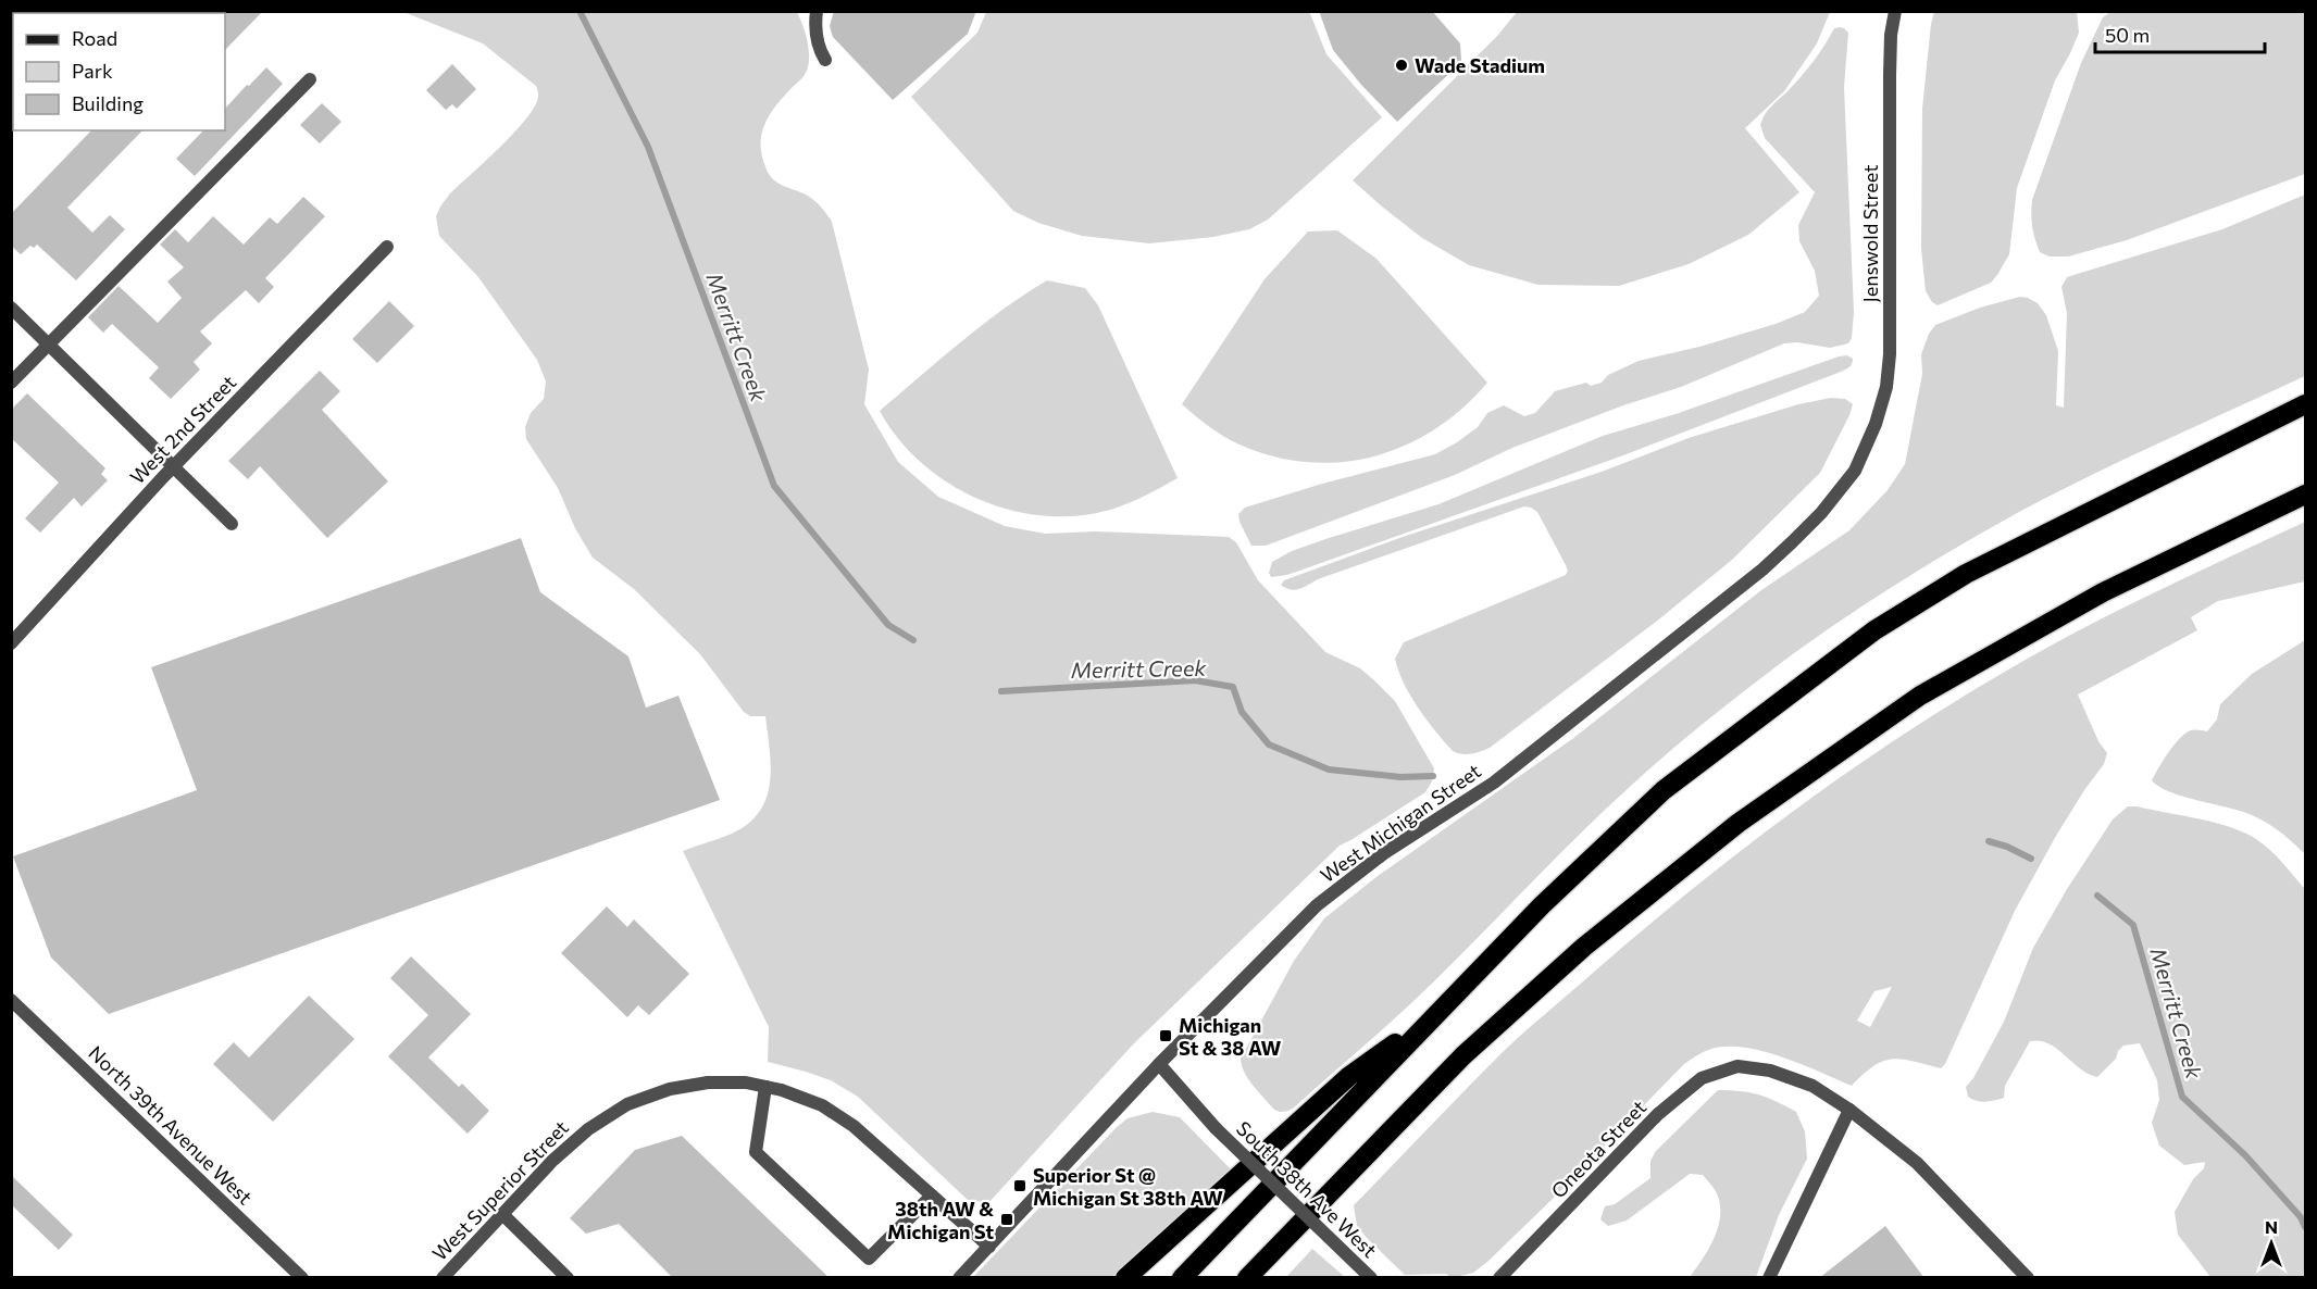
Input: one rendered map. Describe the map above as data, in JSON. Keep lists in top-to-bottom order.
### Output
{
  "streets": {
    "street": [
      "Jenswold Street",
      "West 2nd Street",
      "West Michigan Street",
      "North 39th Avenue West",
      "Oneota Street",
      "South 38th Ave West",
      "West Superior Street"
    ]
  },
  "crossings": [
    ["Jenswold Street", "West Michigan Street"],
    ["West Michigan Street", "South 38th Ave West"],
    ["West Michigan Street", "West Superior Street"]
  ],
  "water": ["Merritt Creek"],
  "places": {
    "other": ["Wade Stadium"],
    "transit": ["Michigan St & 38 AW", "Superior St @ Michigan St 38th AW", "38th AW & Michigan St"]
  },
  "legend": ["Road", "Park", "Building"],
  "scale_bar": "50 m",
  "north": "top"
}
